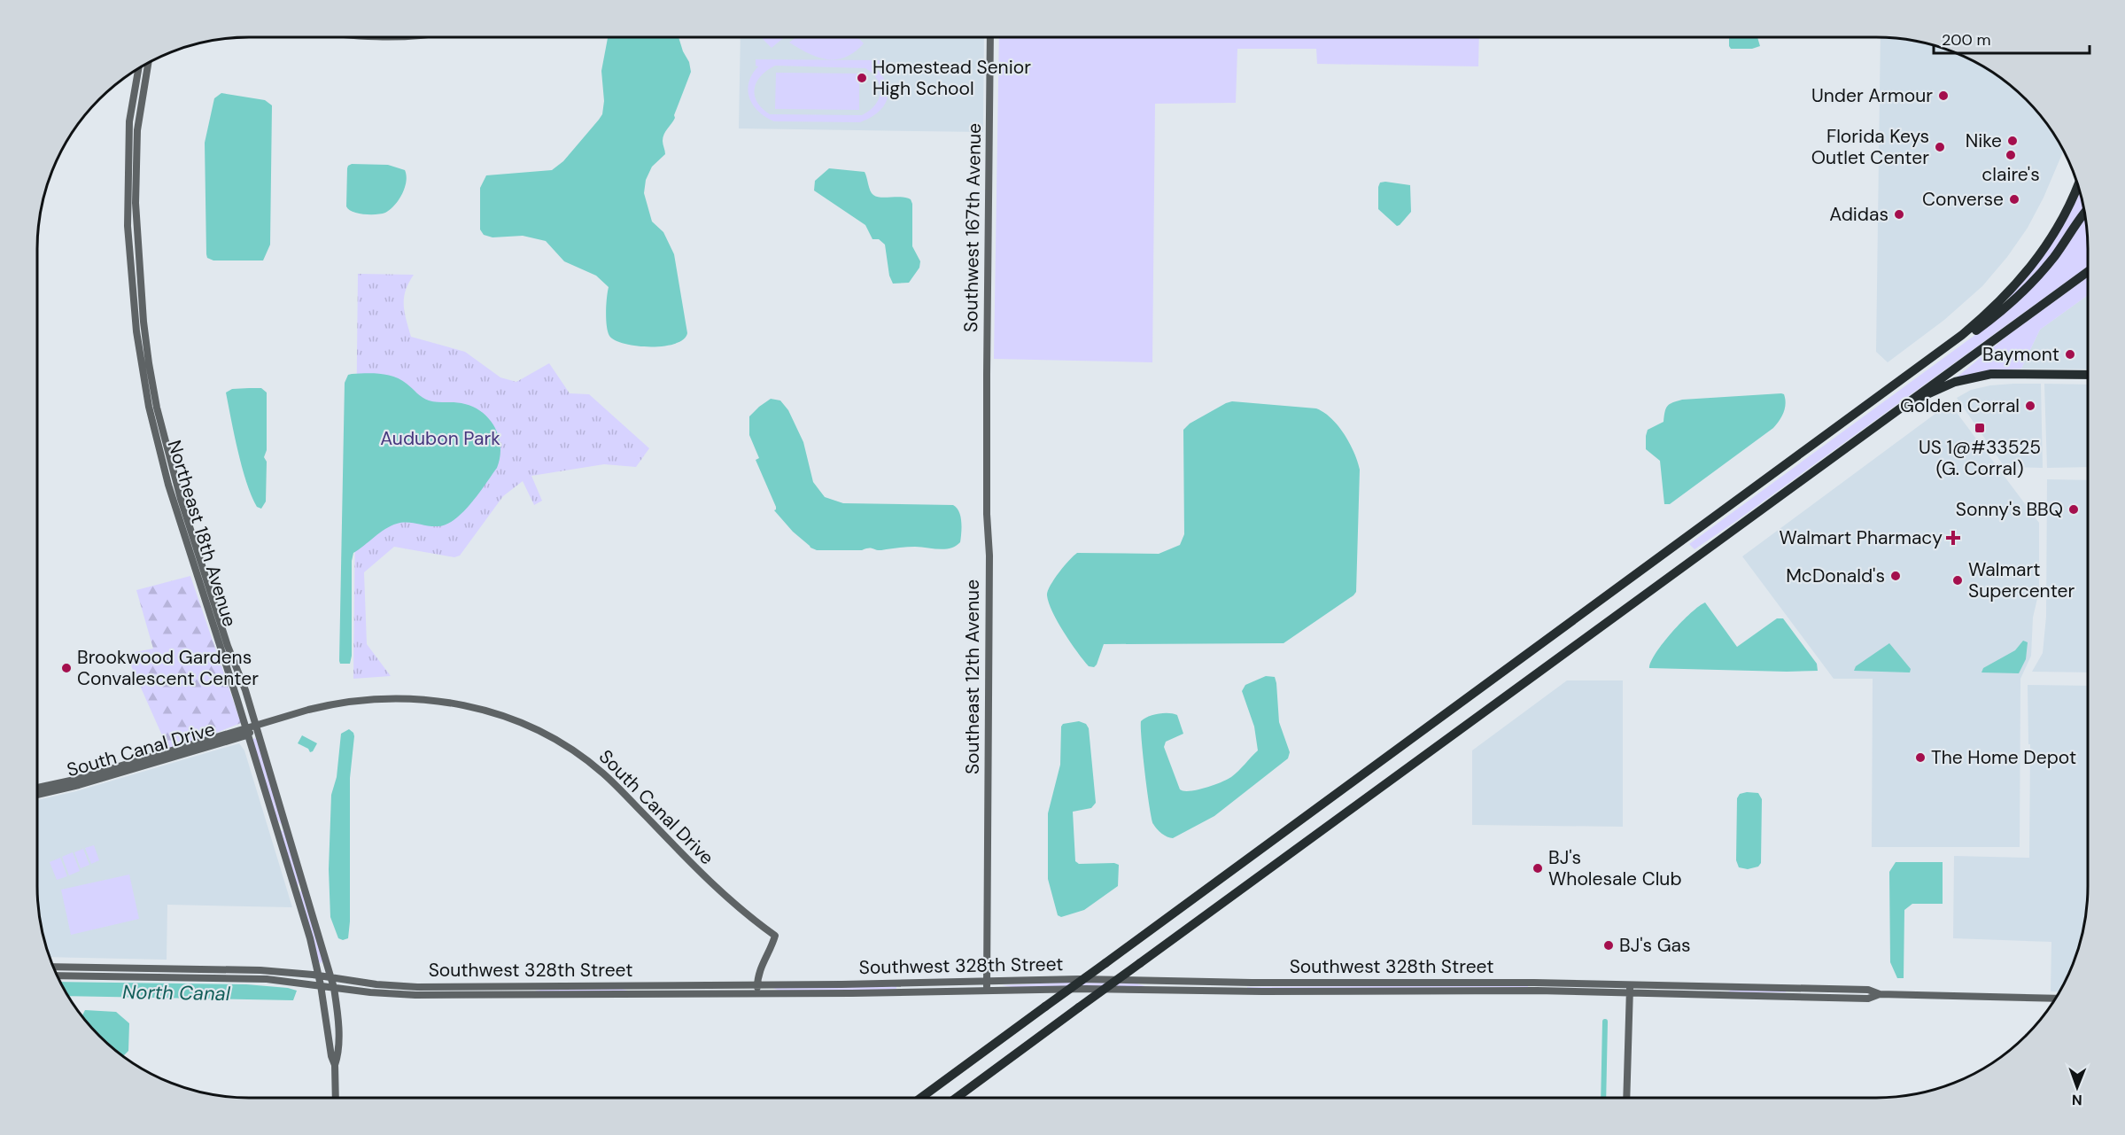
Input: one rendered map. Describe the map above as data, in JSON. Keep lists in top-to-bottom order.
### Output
{
  "streets": {
    "street": [
      "Southwest 167th Avenue",
      "Northeast 18th Avenue",
      "Southeast 12th Avenue",
      "South Canal Drive",
      "Southwest 328th Street"
    ]
  },
  "crossings": [
    ["Southwest 167th Avenue", "Southeast 12th Avenue"],
    ["Northeast 18th Avenue", "South Canal Drive"],
    ["Northeast 18th Avenue", "Southwest 328th Street"],
    ["Southeast 12th Avenue", "Southwest 328th Street"],
    ["South Canal Drive", "Southwest 328th Street"]
  ],
  "water": ["North Canal"],
  "parks": ["Audubon Park"],
  "places": {
    "other": [
      "Homestead Senior High School",
      "Under Armour",
      "Nike",
      "Florida Keys Outlet Center",
      "claire's",
      "Converse",
      "Adidas",
      "Baymont",
      "Golden Corral",
      "Sonny's BBQ",
      "McDonald's",
      "Walmart Supercenter",
      "Brookwood Gardens Convalescent Center",
      "The Home Depot",
      "BJ's Wholesale Club",
      "BJ's Gas"
    ],
    "transit": ["US 1@#33525 (G. Corral)"],
    "health": ["Walmart Pharmacy"]
  },
  "scale_bar": "200 m",
  "north": "bottom"
}
